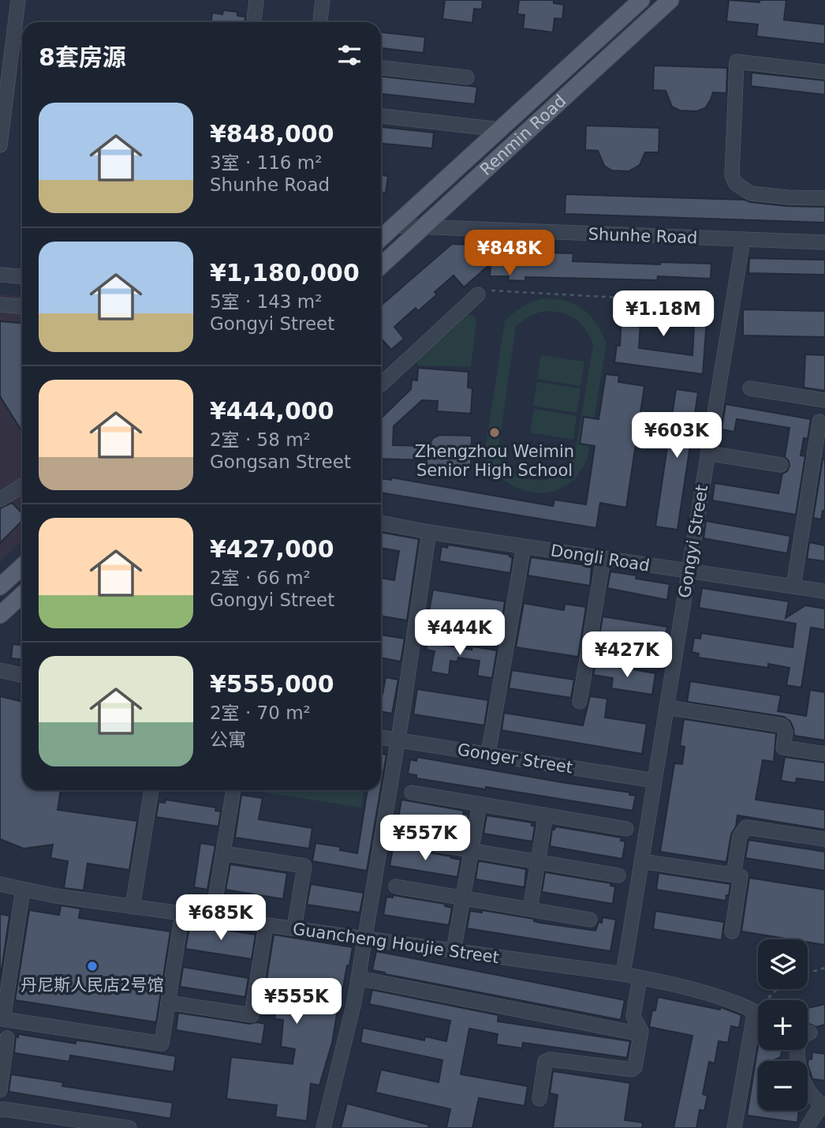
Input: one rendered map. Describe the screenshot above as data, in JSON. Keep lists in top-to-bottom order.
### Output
{
  "streets": {
    "main road": ["Renmin Road"],
    "street": [
      "Shunhe Road",
      "Gongyi Street",
      "Dongli Road",
      "Gonger Street",
      "Guancheng Houjie Street"
    ]
  },
  "crossings": [
    ["Renmin Road", "Shunhe Road"],
    ["Shunhe Road", "Gongyi Street"],
    ["Gongyi Street", "Dongli Road"],
    ["Gongyi Street", "Gonger Street"],
    ["Gongyi Street", "Guancheng Houjie Street"]
  ],
  "places": ["Zhengzhou Weimin Senior High School", "丹尼斯人民店2号馆"],
  "page": {
    "heading": "8套房源",
    "list": [
      {
        "name": "¥848,000",
        "note": "3室 · 116 m² · Shunhe Road"
      },
      {
        "name": "¥1,180,000",
        "note": "5室 · 143 m² · Gongyi Street"
      },
      {
        "name": "¥444,000",
        "note": "2室 · 58 m² · Gongsan Street"
      },
      {
        "name": "¥427,000",
        "note": "2室 · 66 m² · Gongyi Street"
      },
      {
        "name": "¥555,000",
        "note": "2室 · 70 m² · 公寓"
      }
    ],
    "price": [
      "¥848K",
      "¥1.18M",
      "¥603K",
      "¥444K",
      "¥427K",
      "¥557K",
      "¥685K",
      "¥555K"
    ],
    "map_buttons": ["+", "−"]
  }
}
